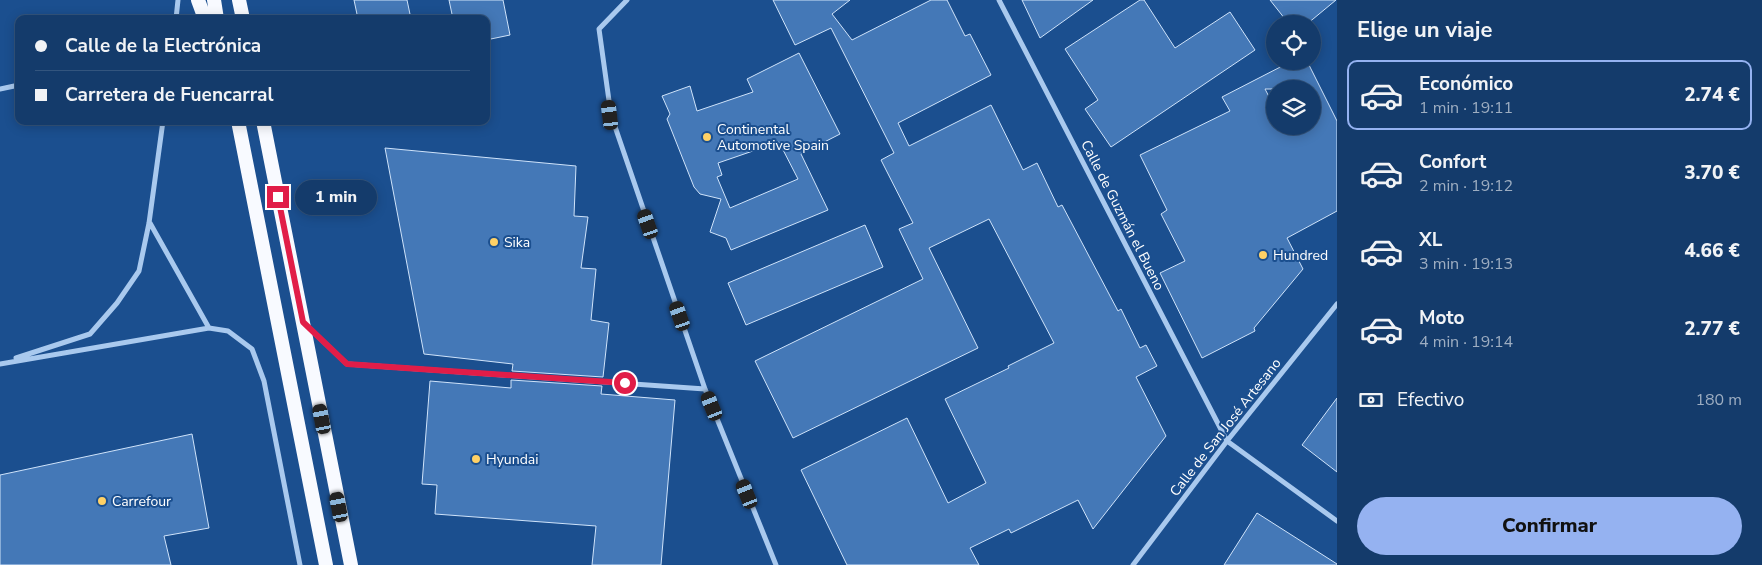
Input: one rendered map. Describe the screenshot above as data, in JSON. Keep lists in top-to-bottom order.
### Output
{
  "streets": {
    "street": ["Calle de Guzmán el Bueno", "Calle de San José Artesano"]
  },
  "crossings": [
    ["Calle de Guzmán el Bueno", "Calle de San José Artesano"]
  ],
  "places": [
    "Continental Automotive Spain",
    "Sika",
    "Hundred",
    "Hyundai",
    "Carrefour"
  ],
  "page": {
    "heading": "Elige un viaje",
    "banner": ["Calle de la Electrónica", "Carretera de Fuencarral"],
    "list": [
      {
        "name": "Económico",
        "note": "1 min · 19:11",
        "value": "2.74 €"
      },
      {
        "name": "Confort",
        "note": "2 min · 19:12",
        "value": "3.70 €"
      },
      {
        "name": "XL",
        "note": "3 min · 19:13",
        "value": "4.66 €"
      },
      {
        "name": "Moto",
        "note": "4 min · 19:14",
        "value": "2.77 €"
      }
    ],
    "bubble": "1 min",
    "pay": ["Efectivo", "180 m"],
    "buttons": "Confirmar"
  }
}
